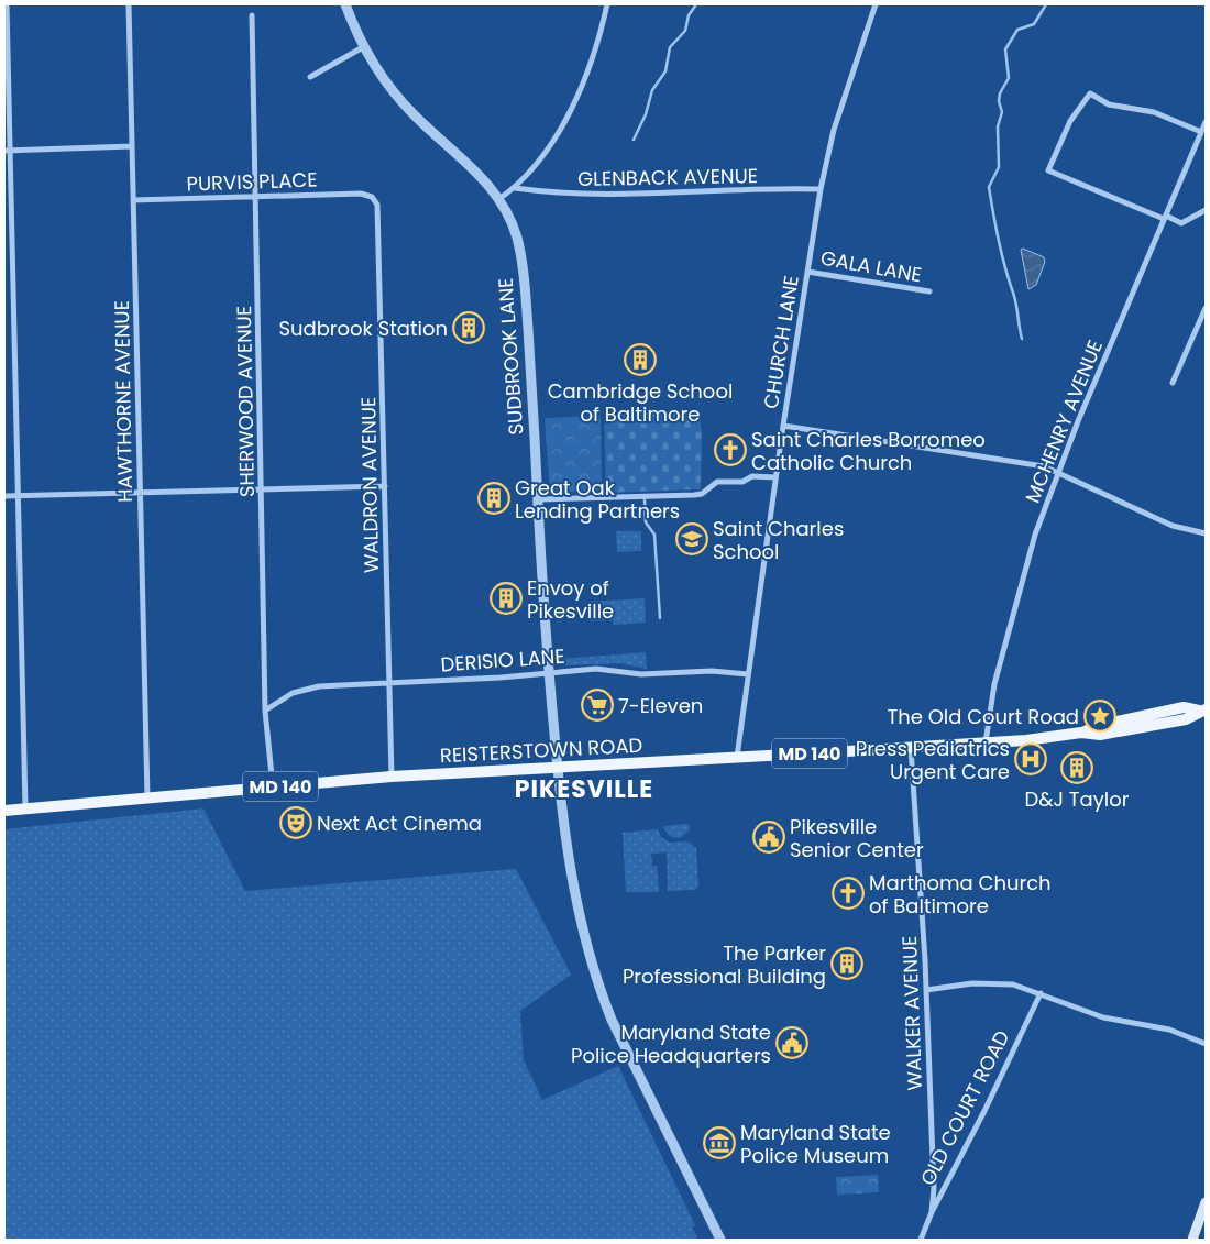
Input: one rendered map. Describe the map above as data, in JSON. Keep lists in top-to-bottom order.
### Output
{
  "streets": {
    "main road": ["REISTERSTOWN ROAD", "MD 140"],
    "street": [
      "GLENBACK AVENUE",
      "PURVIS PLACE",
      "GALA LANE",
      "CHURCH LANE",
      "SUDBROOK LANE",
      "HAWTHORNE AVENUE",
      "SHERWOOD AVENUE",
      "MCHENRY AVENUE",
      "WALDRON AVENUE",
      "DERISIO LANE",
      "WALKER AVENUE",
      "OLD COURT ROAD"
    ]
  },
  "crossings": [
    ["GLENBACK AVENUE", "CHURCH LANE"],
    ["PURVIS PLACE", "HAWTHORNE AVENUE"],
    ["PURVIS PLACE", "SHERWOOD AVENUE"],
    ["PURVIS PLACE", "WALDRON AVENUE"],
    ["GALA LANE", "CHURCH LANE"],
    ["CHURCH LANE", "DERISIO LANE"],
    ["CHURCH LANE", "REISTERSTOWN ROAD"],
    ["SUDBROOK LANE", "DERISIO LANE"],
    ["SUDBROOK LANE", "REISTERSTOWN ROAD"],
    ["HAWTHORNE AVENUE", "REISTERSTOWN ROAD"],
    ["SHERWOOD AVENUE", "DERISIO LANE"],
    ["SHERWOOD AVENUE", "REISTERSTOWN ROAD"],
    ["MCHENRY AVENUE", "REISTERSTOWN ROAD"],
    ["WALDRON AVENUE", "DERISIO LANE"],
    ["WALDRON AVENUE", "REISTERSTOWN ROAD"],
    ["REISTERSTOWN ROAD", "WALKER AVENUE"],
    ["WALKER AVENUE", "OLD COURT ROAD"]
  ],
  "districts": ["PIKESVILLE"],
  "places": {
    "building": [
      "Sudbrook Station",
      "Cambridge School of Baltimore",
      "Great Oak Lending Partners",
      "Envoy of Pikesville",
      "D&J Taylor",
      "The Parker Professional Building"
    ],
    "church": ["Saint Charles Borromeo Catholic Church", "Marthoma Church of Baltimore"],
    "school or university": ["Saint Charles School"],
    "supermarket": ["7-Eleven"],
    "place": ["The Old Court Road"],
    "hospital": ["Press Pediatrics Urgent Care"],
    "theatre": ["Next Act Cinema"],
    "public building": ["Pikesville Senior Center", "Maryland State Police Headquarters"],
    "museum": ["Maryland State Police Museum"]
  }
}
